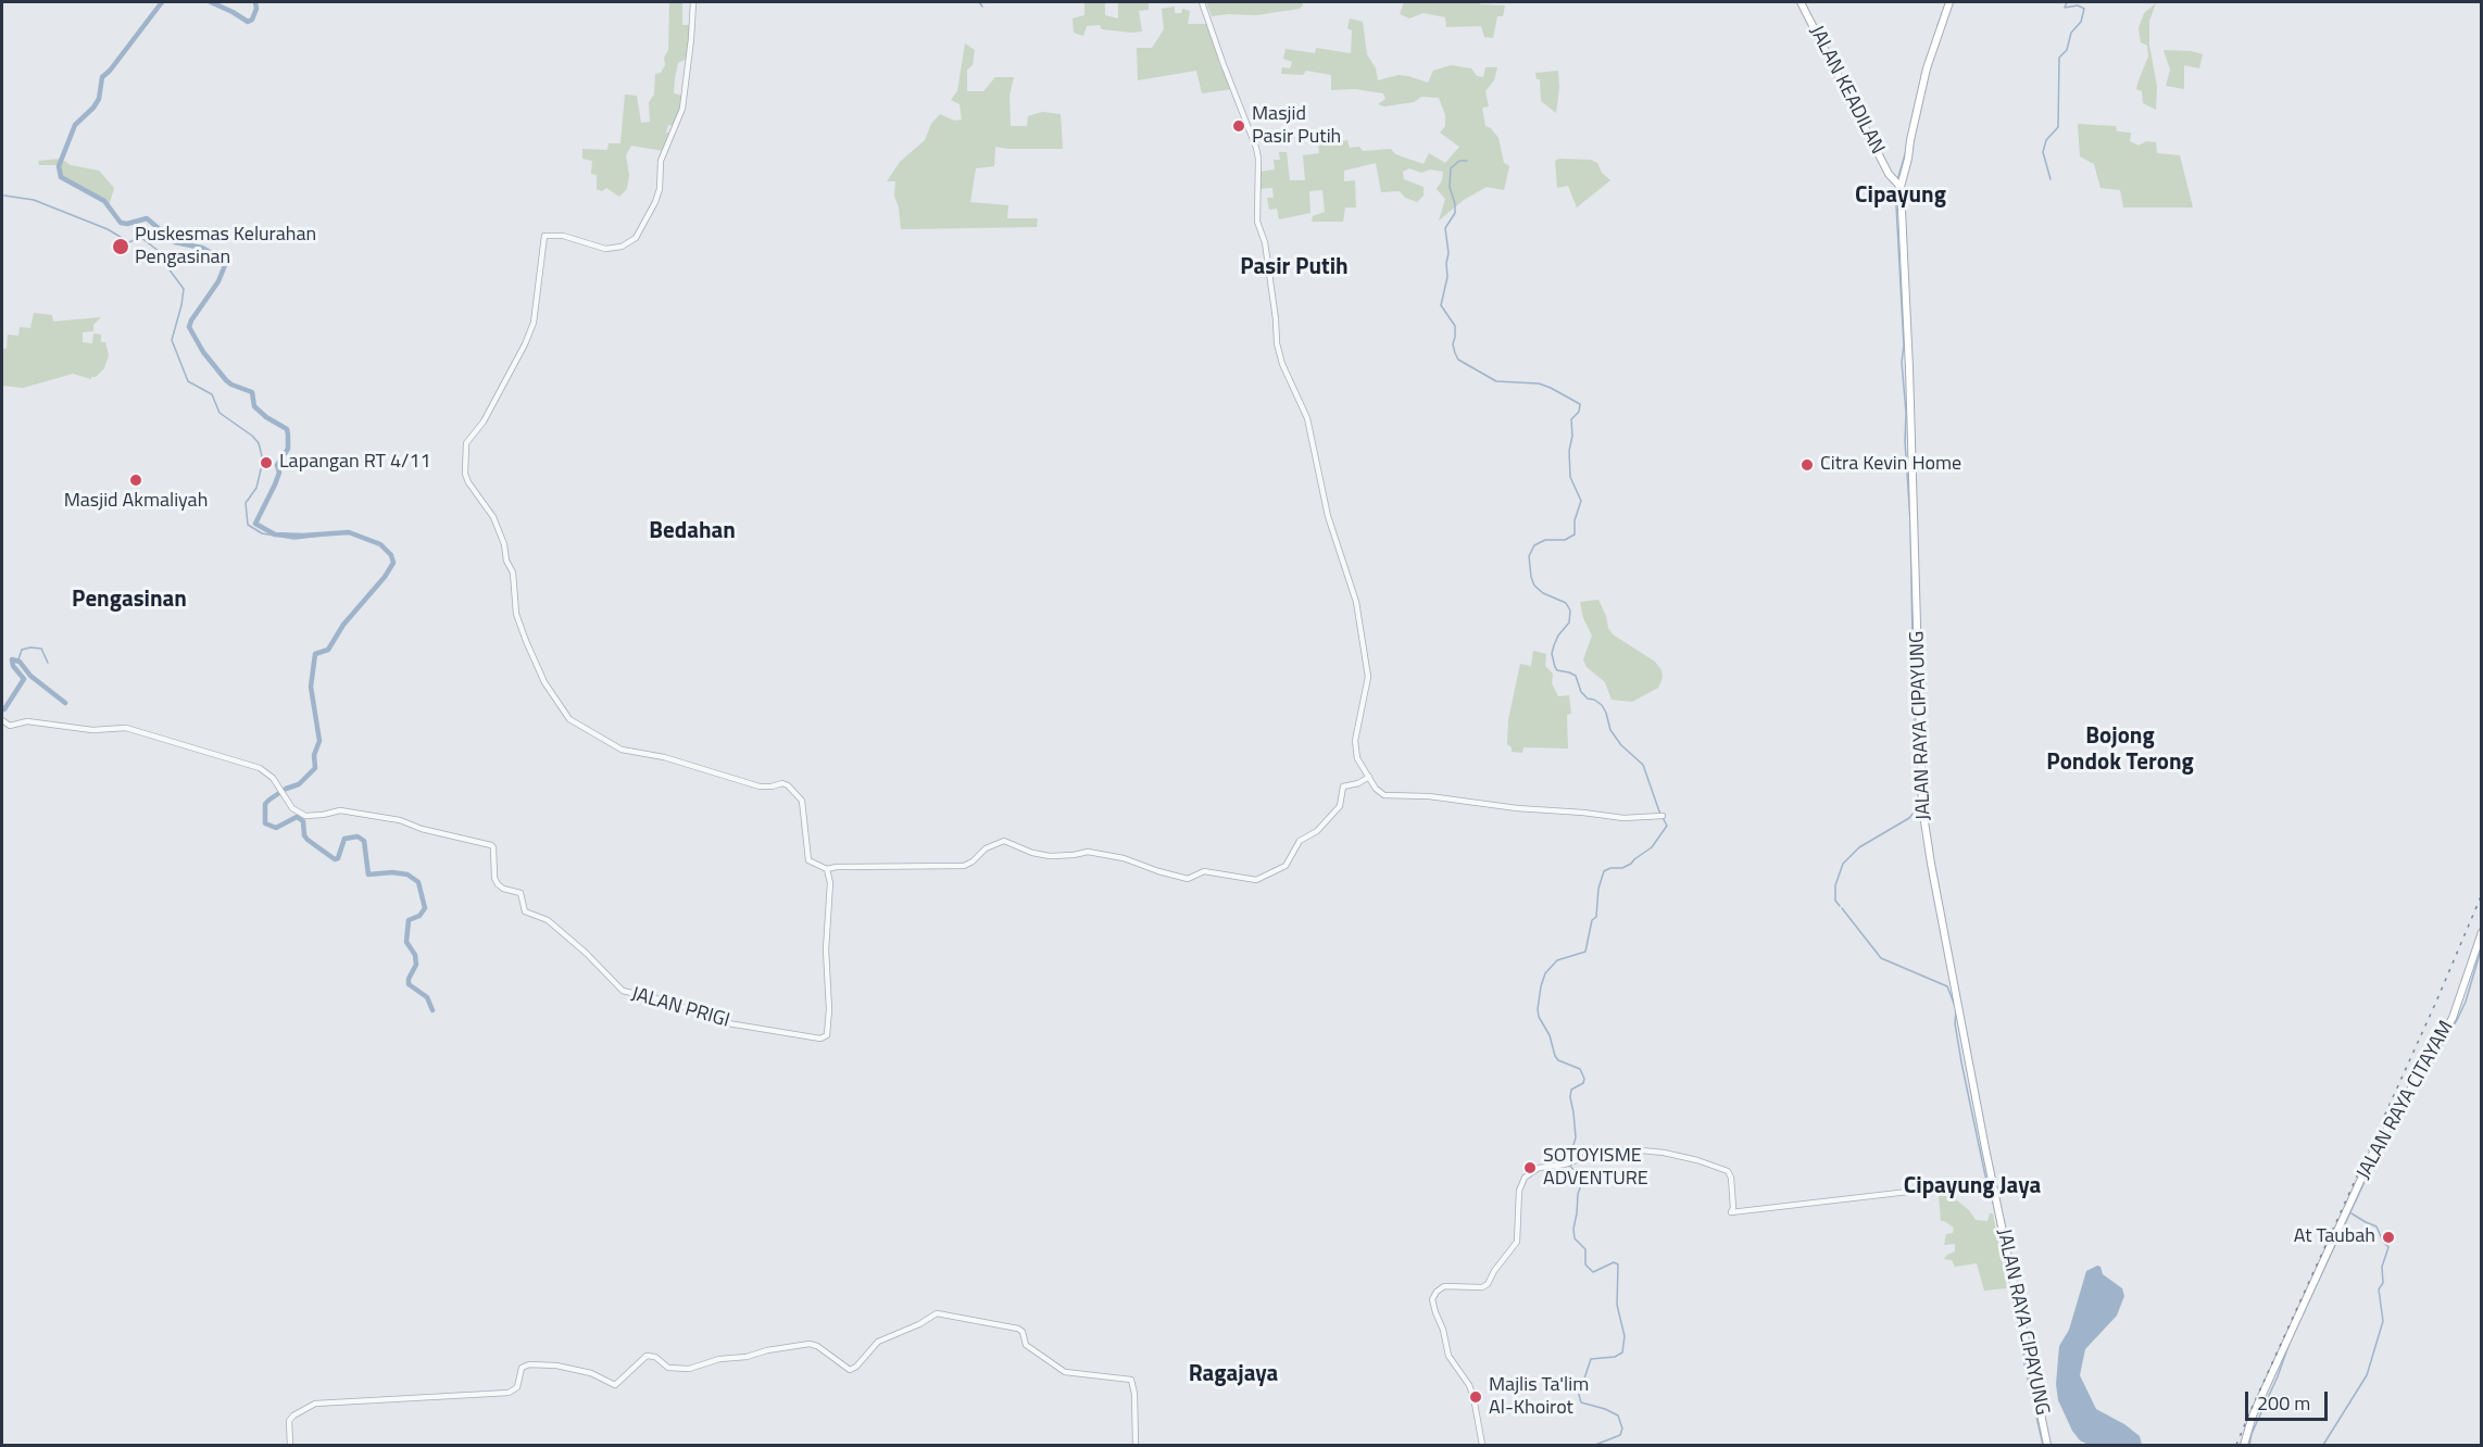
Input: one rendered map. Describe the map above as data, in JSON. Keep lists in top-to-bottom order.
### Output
{
  "streets": {
    "main road": ["JALAN KEADILAN", "JALAN RAYA CIPAYUNG", "JALAN RAYA CITAYAM"],
    "street": ["JALAN PRIGI"]
  },
  "crossings": [
    ["JALAN KEADILAN", "JALAN RAYA CIPAYUNG"]
  ],
  "districts": [
    "Cipayung",
    "Pasir Putih",
    "Bedahan",
    "Pengasinan",
    "Bojong Pondok Terong",
    "Cipayung Jaya",
    "Ragajaya"
  ],
  "places": [
    "Masjid Pasir Putih",
    "Puskesmas Kelurahan Pengasinan",
    "Lapangan RT 4/11",
    "Citra Kevin Home",
    "Masjid Akmaliyah",
    "SOTOYISME ADVENTURE",
    "At Taubah",
    "Majlis Ta'lim Al-Khoirot"
  ],
  "scale_bar": "200 m"
}
